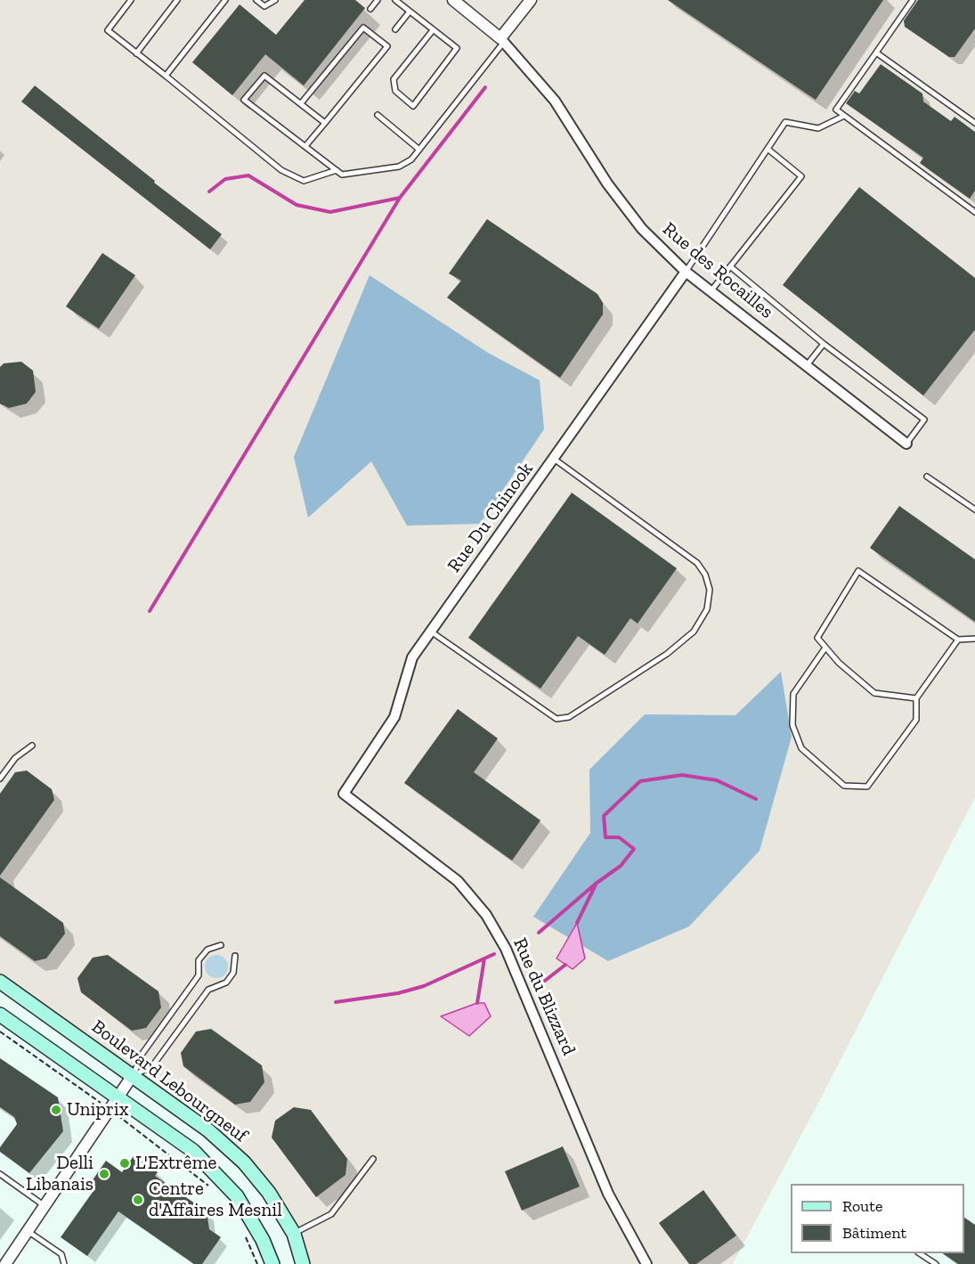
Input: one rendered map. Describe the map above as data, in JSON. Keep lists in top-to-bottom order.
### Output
{
  "streets": {
    "main road": ["Boulevard Lebourgneuf"],
    "street": ["Rue des Rocailles", "Rue Du Chinook", "Rue du Blizzard"]
  },
  "crossings": [
    ["Rue des Rocailles", "Rue Du Chinook"],
    ["Rue Du Chinook", "Rue du Blizzard"]
  ],
  "places": [
    "Uniprix",
    "L'Extrême",
    "Delli Libanais",
    "Centre d'Affaires Mesnil"
  ],
  "legend": ["Route", "Bâtiment"]
}
